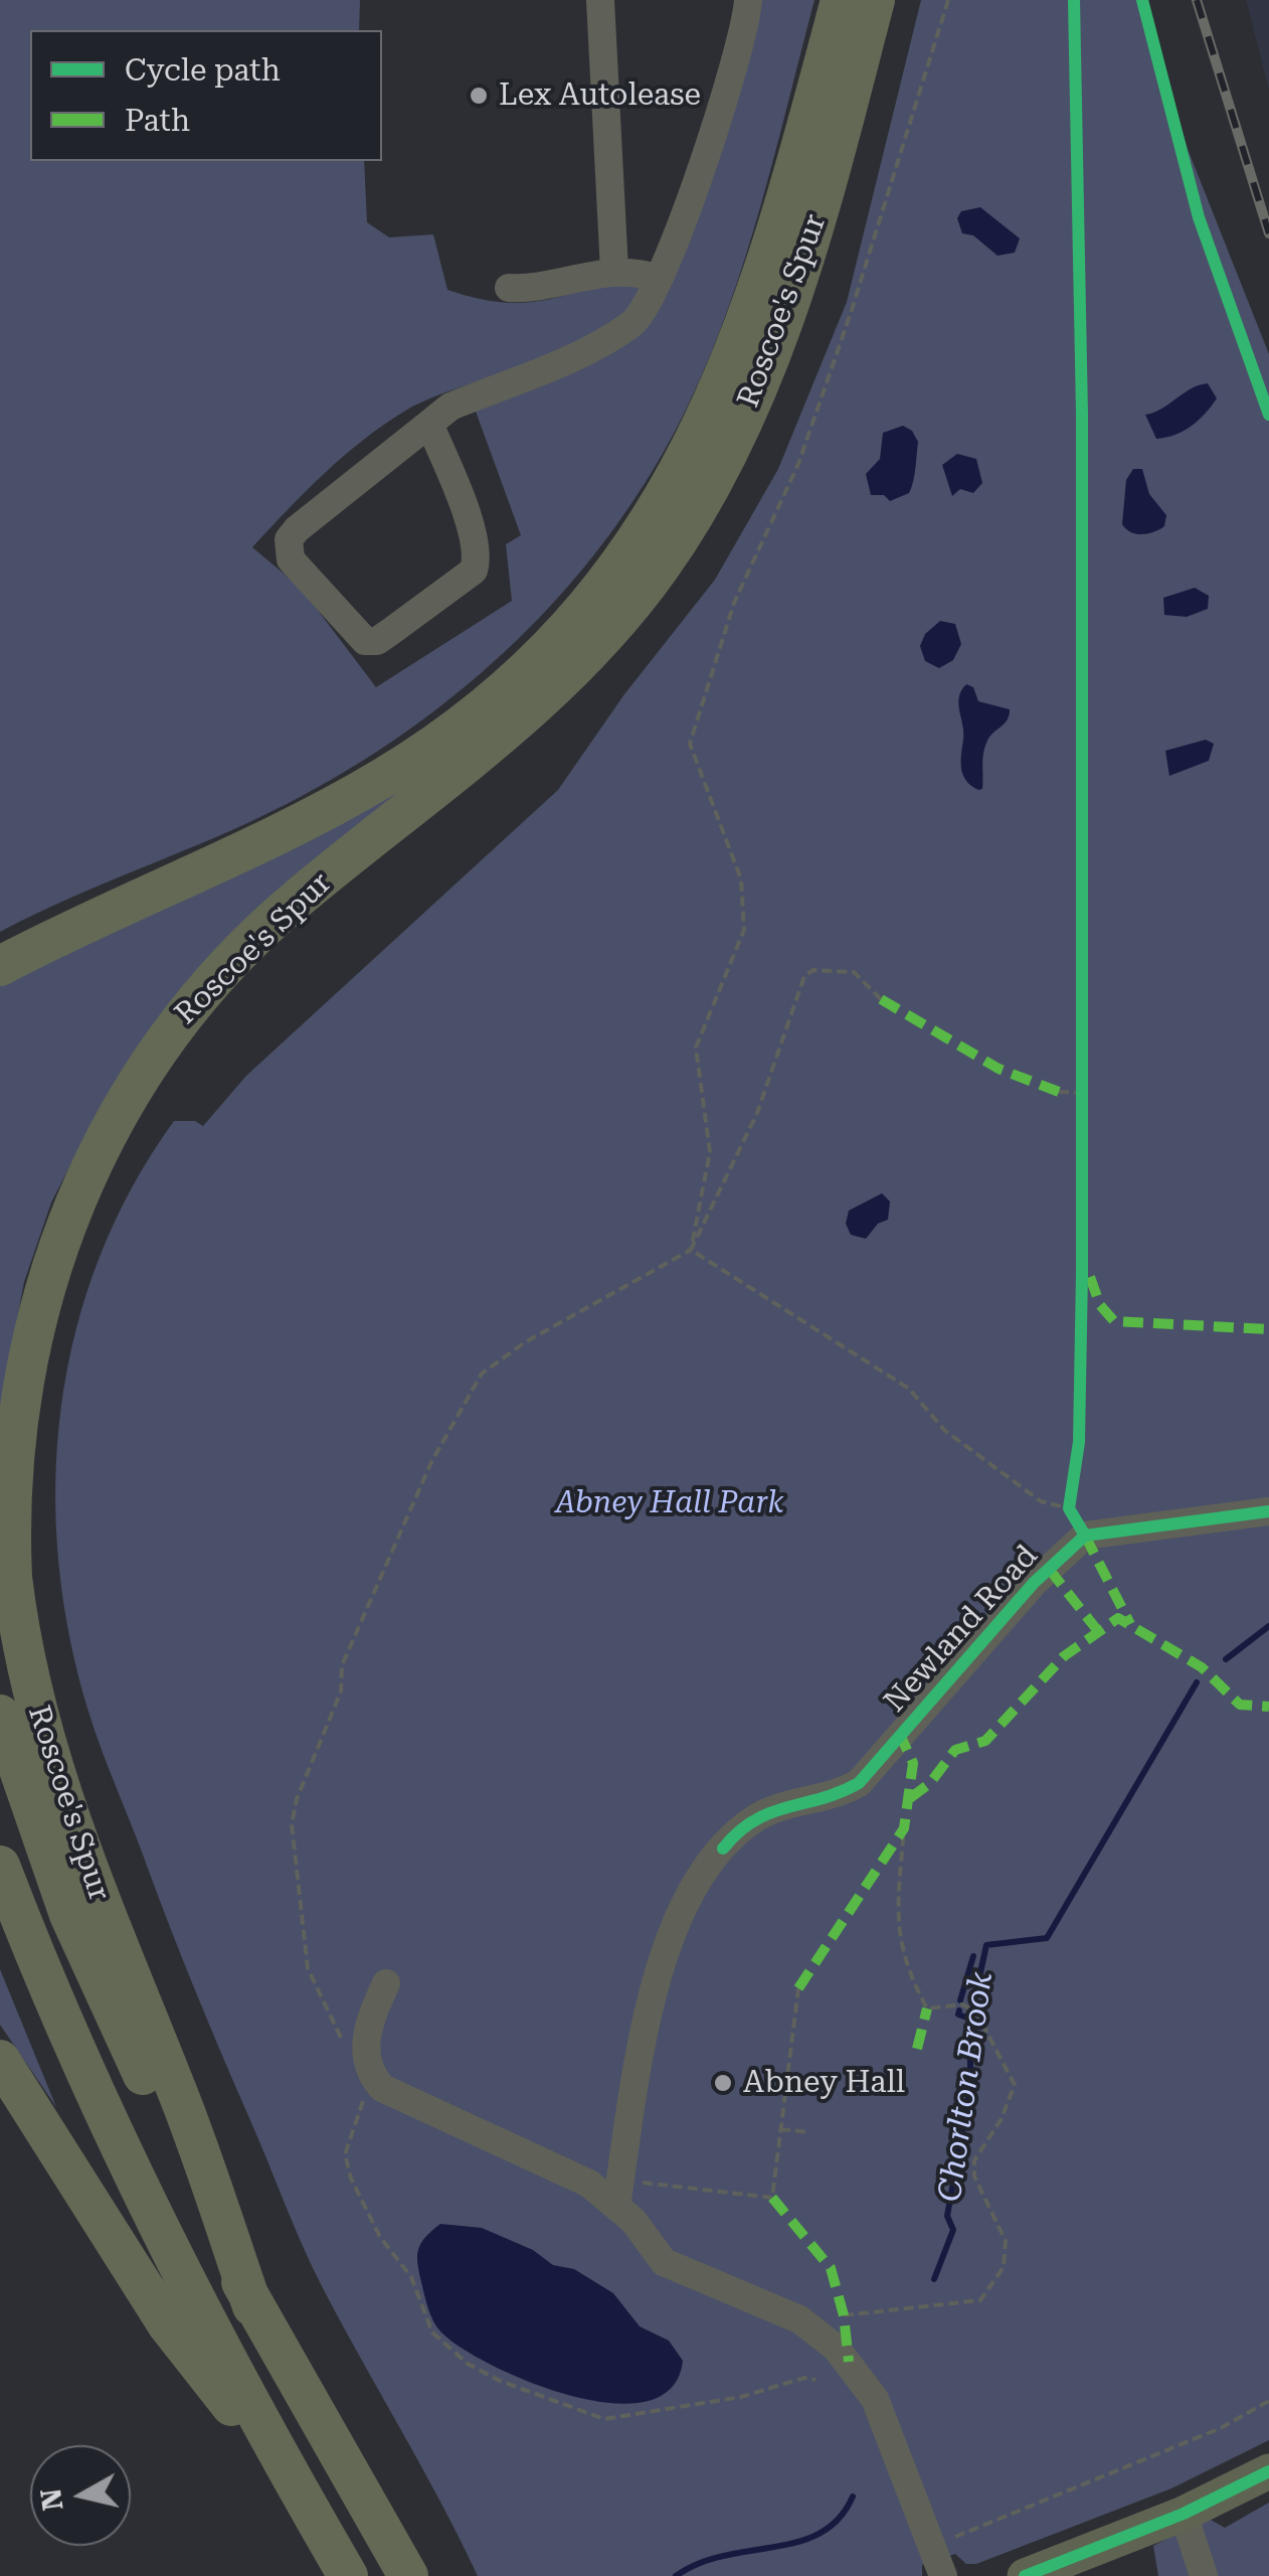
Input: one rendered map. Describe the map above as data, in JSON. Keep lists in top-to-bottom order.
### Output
{
  "streets": {
    "highway": ["Roscoe's Spur"],
    "street": ["Newland Road"]
  },
  "water": ["Chorlton Brook"],
  "parks": ["Abney Hall Park"],
  "places": ["Lex Autolease", "Abney Hall"],
  "legend": ["Cycle path", "Path"],
  "north": "left"
}
